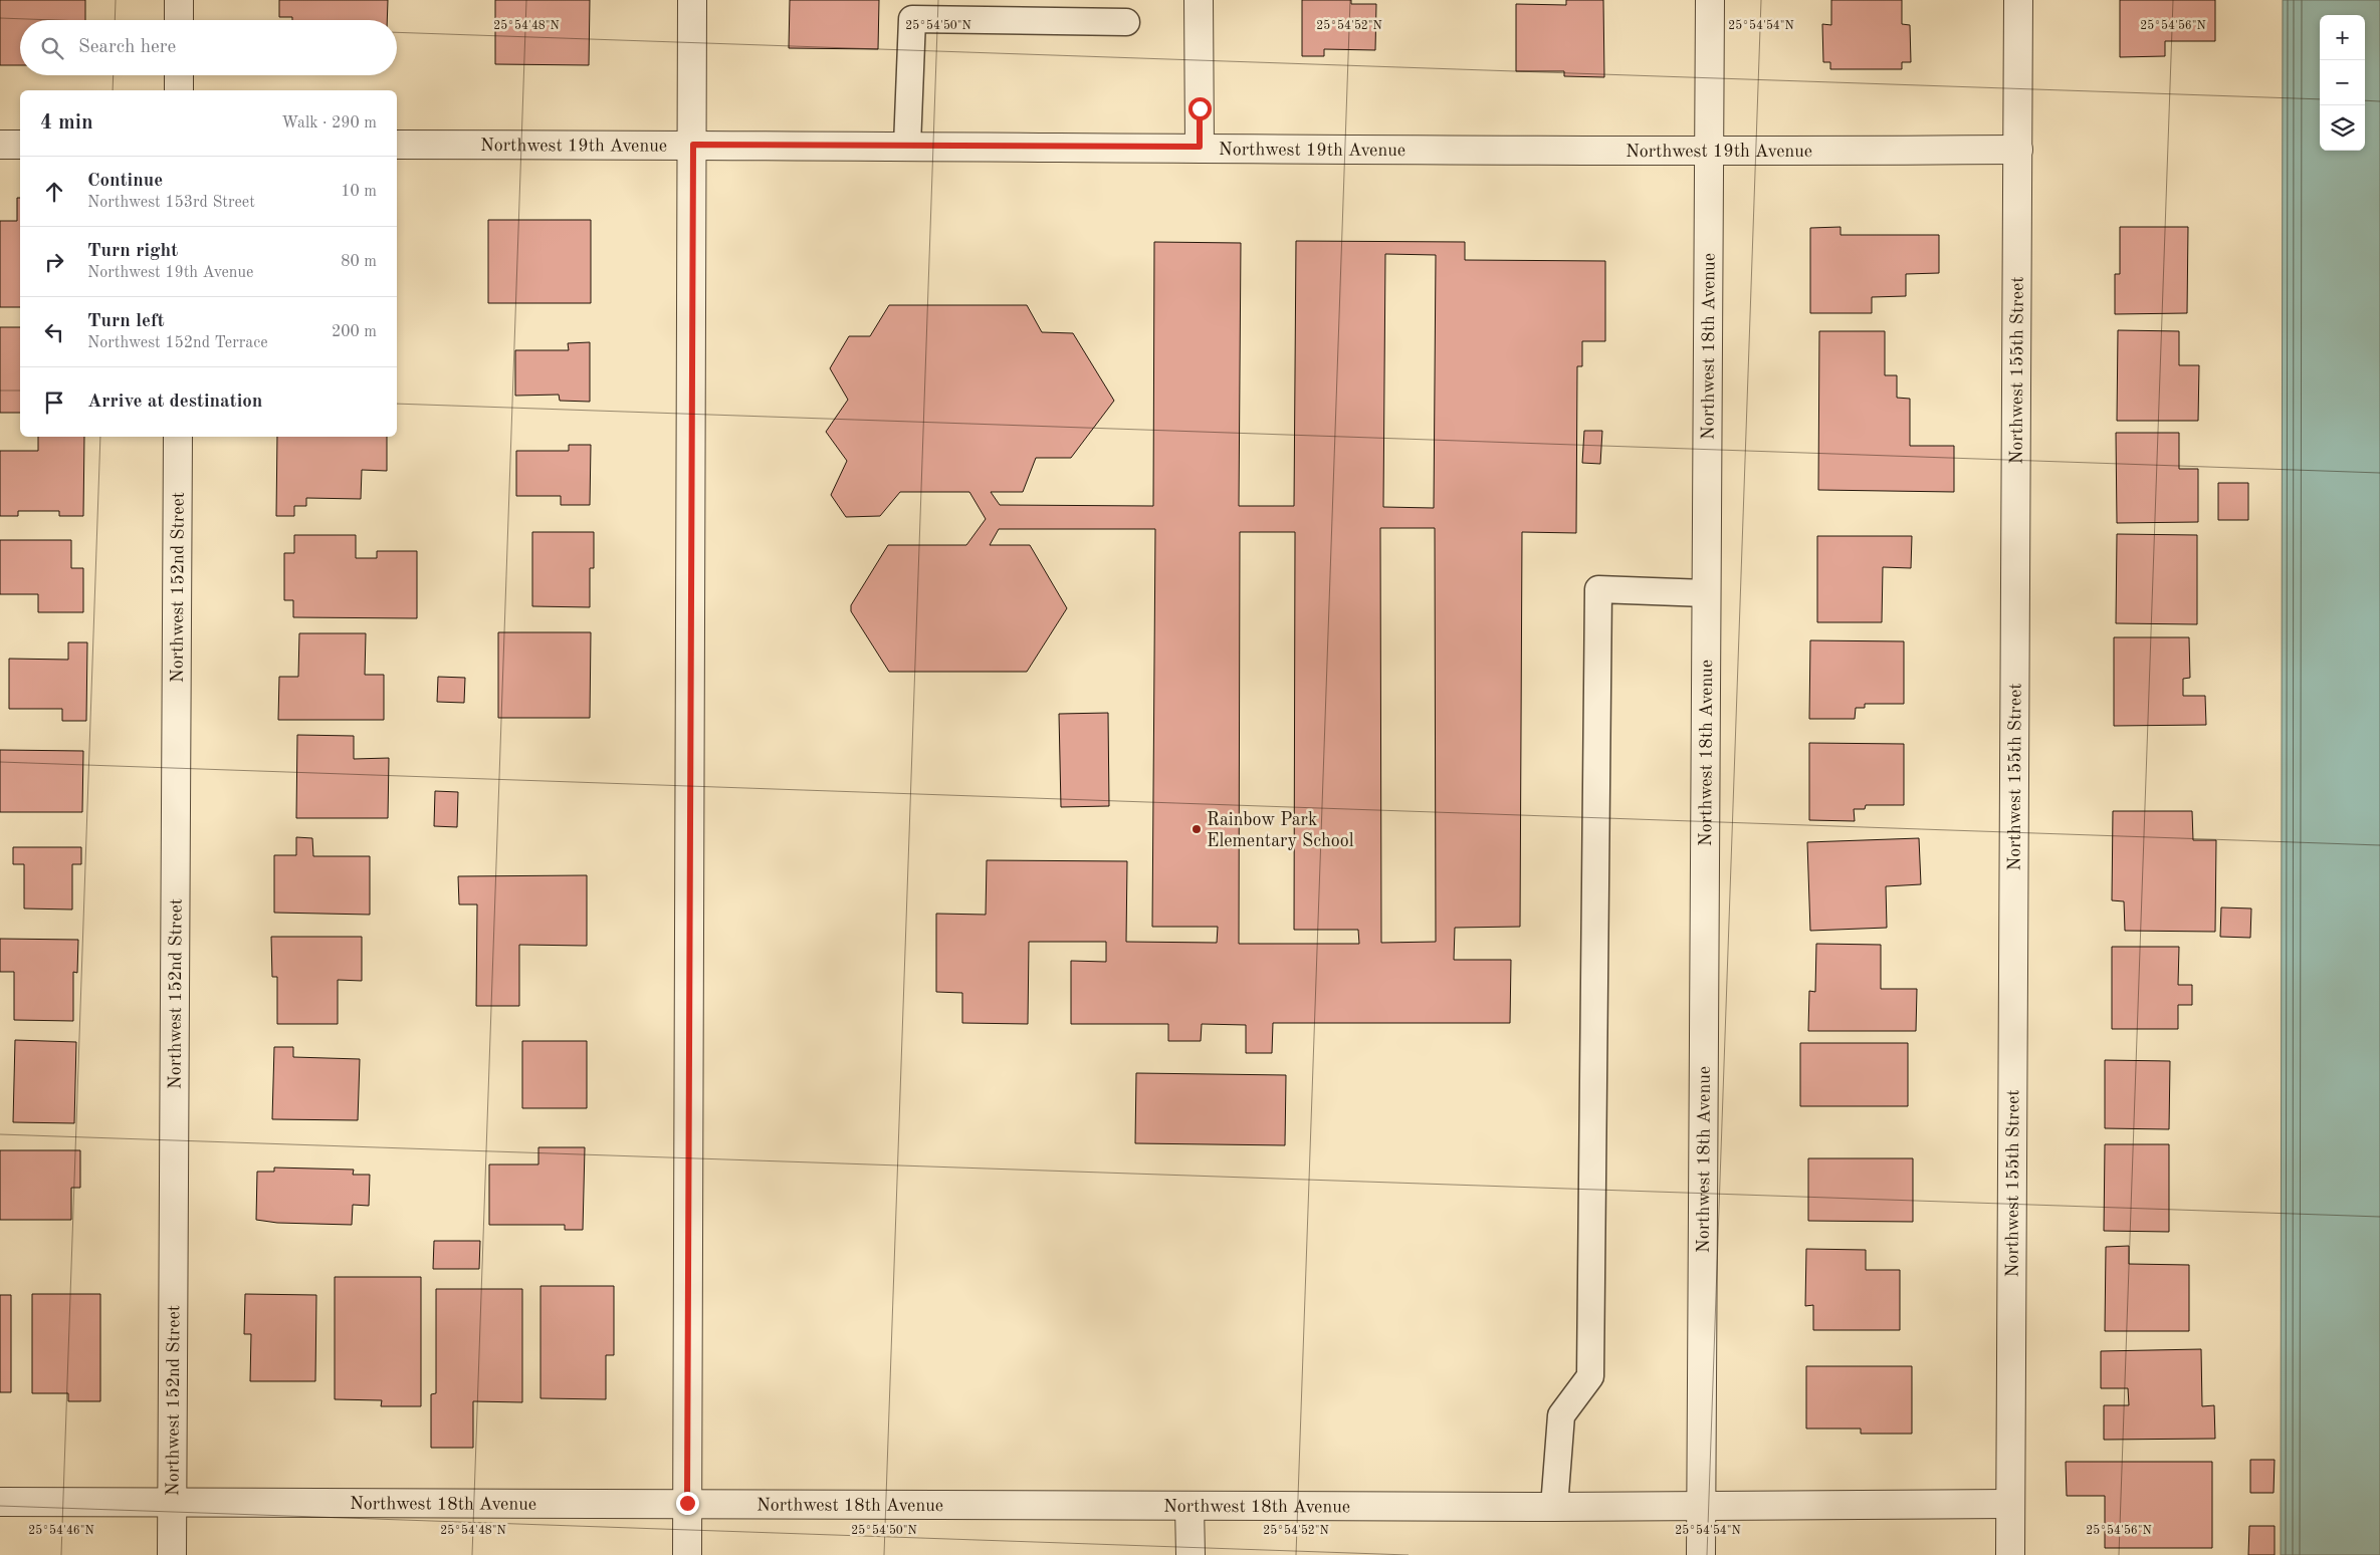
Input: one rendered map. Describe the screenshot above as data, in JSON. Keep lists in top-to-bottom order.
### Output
{
  "streets": {
    "street": [
      "Northwest 19th Avenue",
      "Northwest 18th Avenue",
      "Northwest 155th Street",
      "Northwest 152nd Street"
    ]
  },
  "crossings": [
    ["Northwest 19th Avenue", "Northwest 18th Avenue"],
    ["Northwest 19th Avenue", "Northwest 155th Street"],
    ["Northwest 18th Avenue", "Northwest 155th Street"],
    ["Northwest 18th Avenue", "Northwest 152nd Street"]
  ],
  "places": ["Rainbow Park Elementary School"],
  "page": {
    "map_buttons": ["+", "−"],
    "search": "Search here",
    "heading": ["4 min", "Walk · 290 m"],
    "list": [
      ["Continue", "Northwest 153rd Street", "10 m"],
      ["Turn right", "Northwest 19th Avenue", "80 m"],
      ["Turn left", "Northwest 152nd Terrace", "200 m"],
      "Arrive at destination"
    ]
  },
  "coordinates": [
    "25°54'48\"N",
    "25°54'50\"N",
    "25°54'52\"N",
    "25°54'54\"N",
    "25°54'56\"N",
    "25°54'46\"N"
  ]
}
